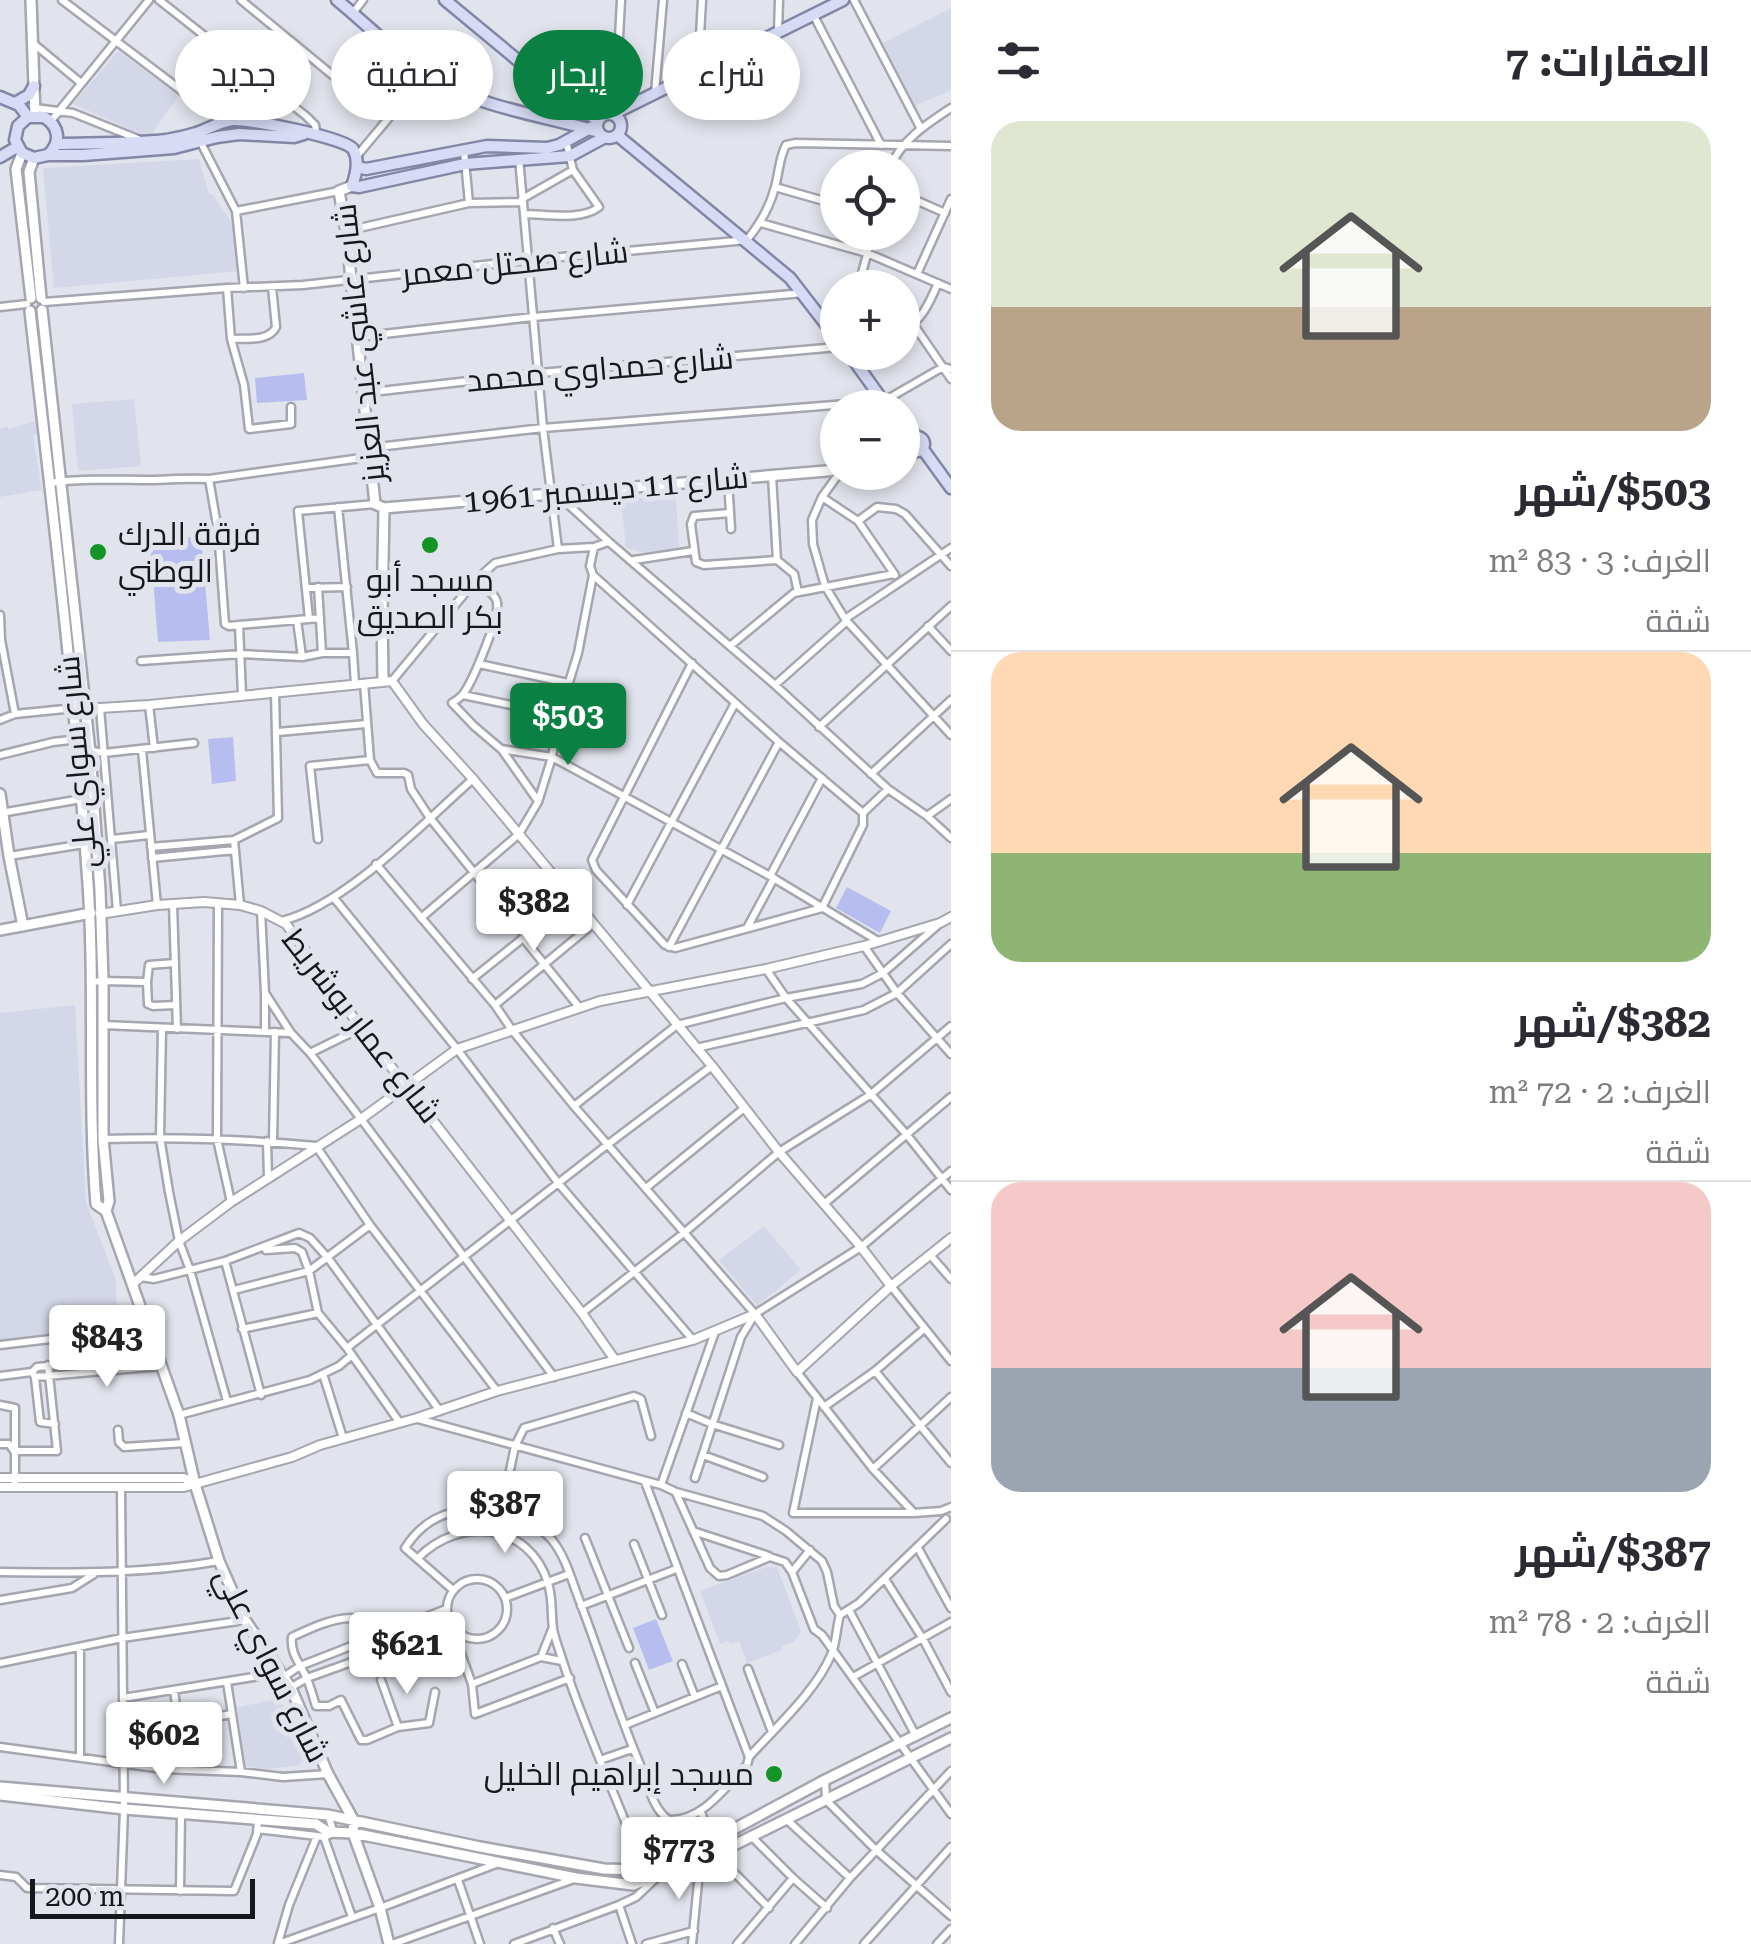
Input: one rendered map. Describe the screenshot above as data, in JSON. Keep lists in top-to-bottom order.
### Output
{
  "streets": {
    "main road": [
      "شارع عاشي عبد العزيز",
      "شارع 11 ديسمبر 1961",
      "شارع سواي علي",
      "شارع عمار بوشريط"
    ],
    "street": ["شارع صحتل معمر", "شارع حمداوي محمد"]
  },
  "crossings": [
    ["شارع صحتل معمر", "شارع عاشي عبد العزيز"],
    ["شارع صحتل معمر", "شارع سواي علي"],
    ["شارع عاشي عبد العزيز", "شارع حمداوي محمد"],
    ["شارع عاشي عبد العزيز", "شارع 11 ديسمبر 1961"],
    ["شارع سواي علي", "شارع عمار بوشريط"]
  ],
  "places": ["مسجد أبو بكر الصديق", "فرقة الدرك الوطني", "مسجد إبراهيم الخليل"],
  "scale_bar": "200 m",
  "page": {
    "heading": "العقارات: 7",
    "chip": [
      "شراء",
      "إيجار",
      "تصفية",
      "جديد"
    ],
    "list": [
      {
        "name": "$503/شهر",
        "note": "الغرف: 3 · 83 m² · شقة"
      },
      {
        "name": "$382/شهر",
        "note": "الغرف: 2 · 72 m² · شقة"
      },
      {
        "name": "$387/شهر",
        "note": "الغرف: 2 · 78 m² · شقة"
      }
    ],
    "map_buttons": ["+", "−"],
    "price": [
      "$503",
      "$382",
      "$843",
      "$387",
      "$621",
      "$602",
      "$773"
    ],
    "scale": "200 m"
  }
}
